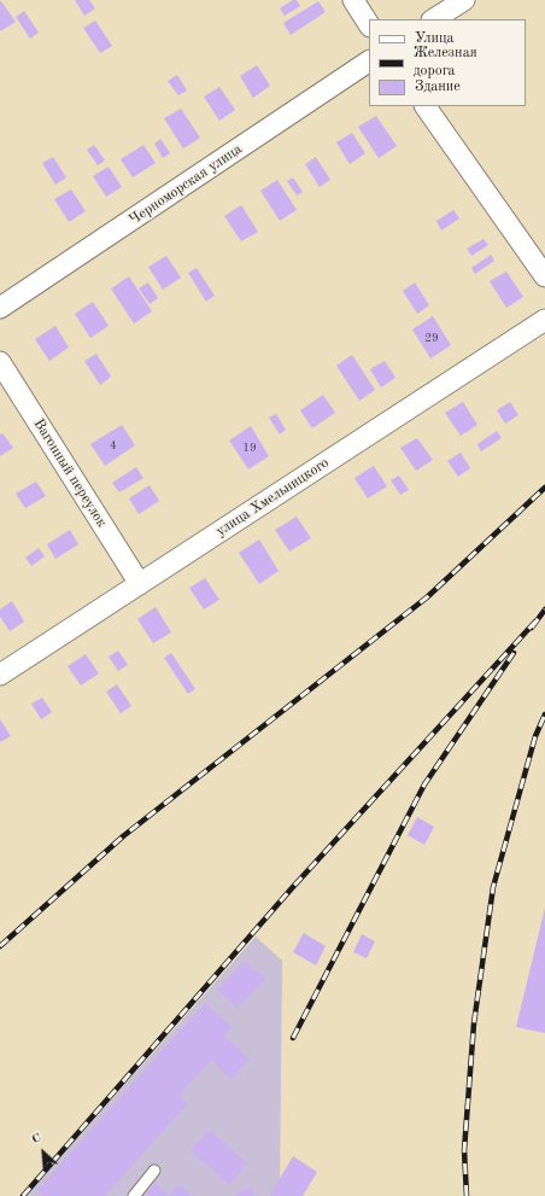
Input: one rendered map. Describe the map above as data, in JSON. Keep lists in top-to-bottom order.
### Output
{
  "streets": {
    "street": ["Черноморская улица", "Вагонный переулок", "улица Хмельницкого"]
  },
  "crossings": [
    ["Вагонный переулок", "улица Хмельницкого"]
  ],
  "house_numbers": ["29", "4", "19"],
  "legend": ["Улица", "Железная дорога", "Здание"],
  "north": "top left"
}
